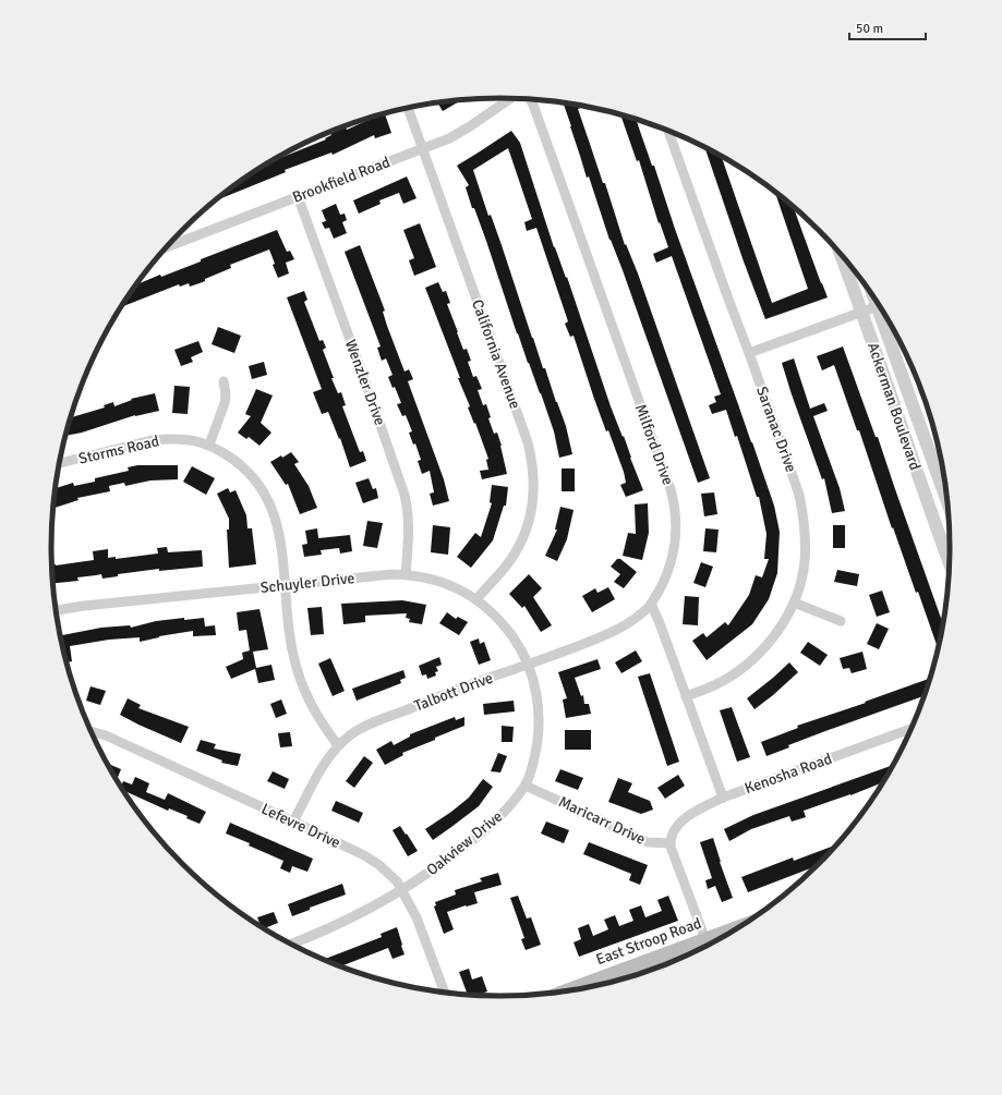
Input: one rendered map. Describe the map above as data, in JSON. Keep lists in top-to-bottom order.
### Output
{
  "streets": {
    "main road": ["East Stroop Road"],
    "street": [
      "Brookfield Road",
      "California Avenue",
      "Wenzler Drive",
      "Ackerman Boulevard",
      "Saranac Drive",
      "Milford Drive",
      "Storms Road",
      "Schuyler Drive",
      "Talbott Drive",
      "Kenosha Road",
      "Maricarr Drive",
      "Lefevre Drive",
      "Oakview Drive"
    ]
  },
  "crossings": [
    ["Brookfield Road", "California Avenue"],
    ["Brookfield Road", "Wenzler Drive"],
    ["California Avenue", "Schuyler Drive"],
    ["Wenzler Drive", "Schuyler Drive"],
    ["Milford Drive", "Talbott Drive"],
    ["Storms Road", "Schuyler Drive"],
    ["Storms Road", "Talbott Drive"],
    ["Schuyler Drive", "Talbott Drive"],
    ["Schuyler Drive", "Oakview Drive"],
    ["Talbott Drive", "Lefevre Drive"],
    ["Talbott Drive", "Oakview Drive"],
    ["Kenosha Road", "Maricarr Drive"],
    ["Maricarr Drive", "Oakview Drive"],
    ["Lefevre Drive", "Oakview Drive"]
  ],
  "scale_bar": "50 m"
}
